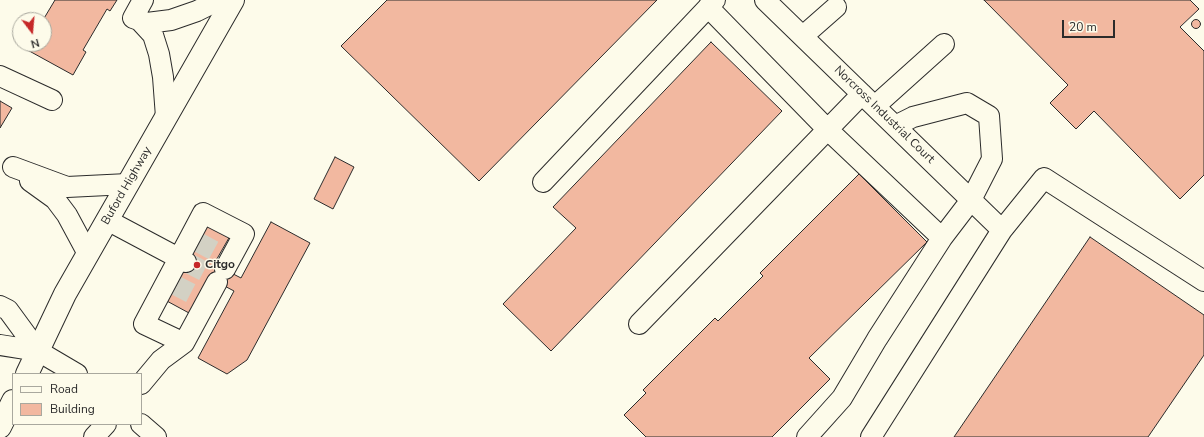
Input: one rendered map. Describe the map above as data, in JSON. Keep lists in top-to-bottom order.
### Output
{
  "streets": {
    "main road": ["Buford Highway"],
    "street": ["Norcross Industrial Court"]
  },
  "places": ["Citgo"],
  "legend": ["Road", "Building"],
  "scale_bar": "20 m",
  "north": "bottom"
}
